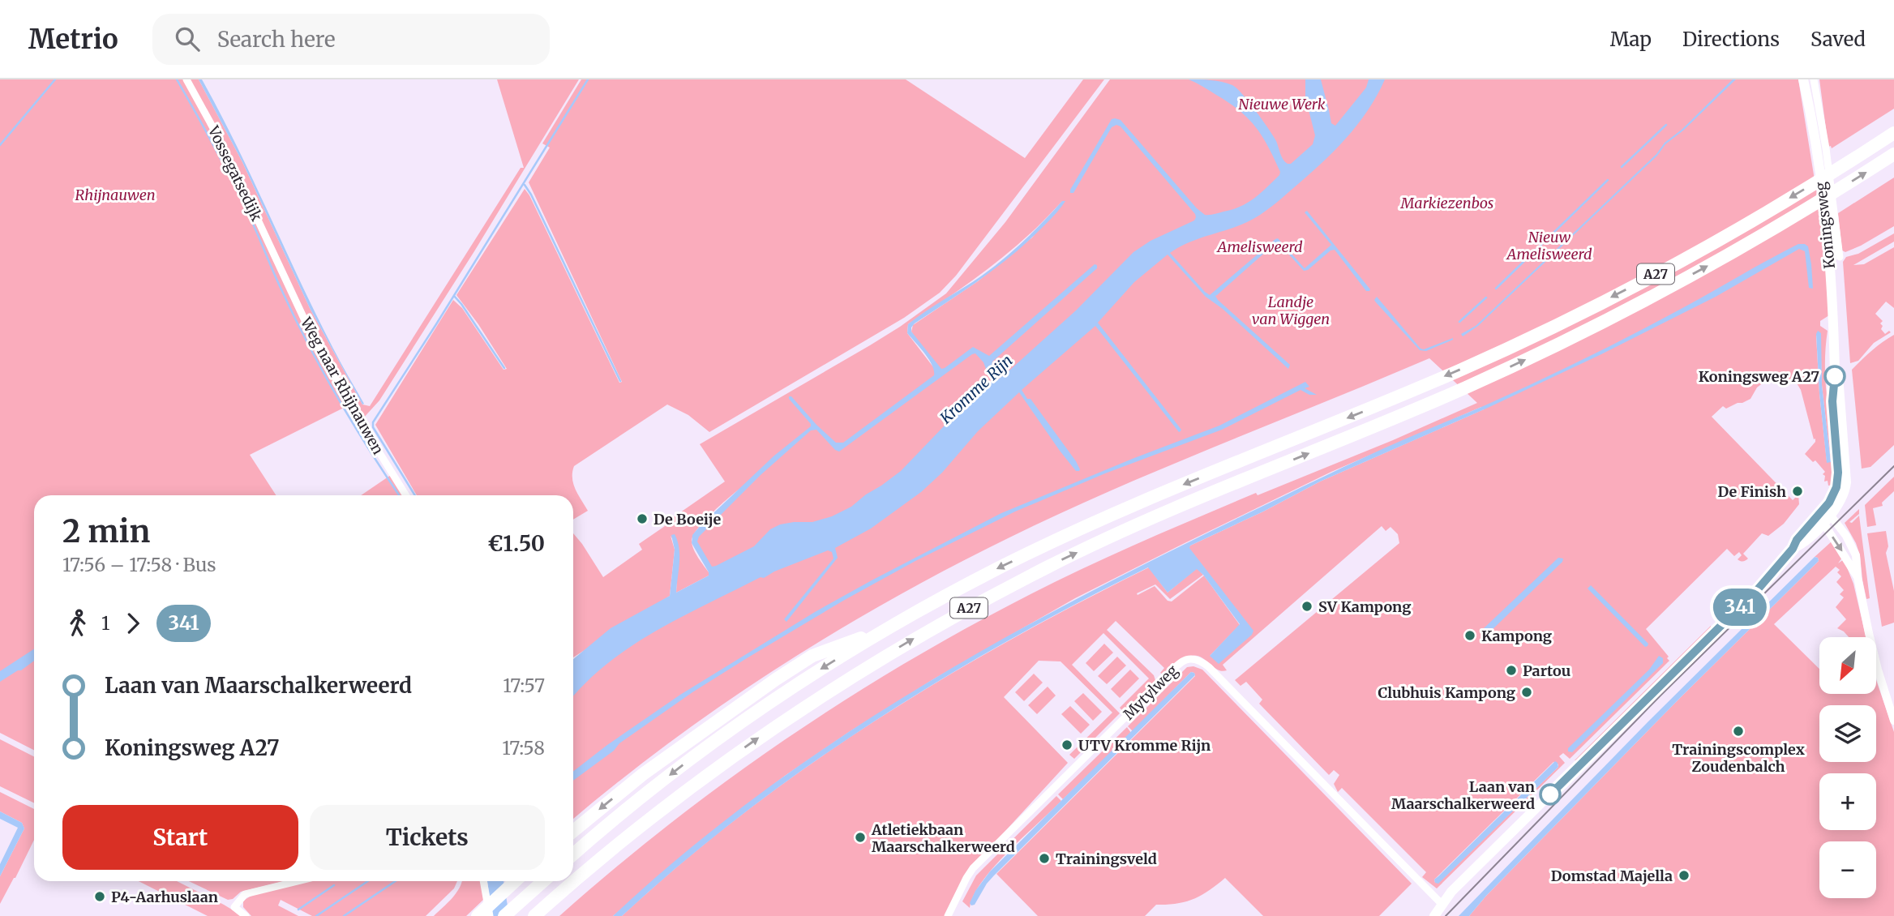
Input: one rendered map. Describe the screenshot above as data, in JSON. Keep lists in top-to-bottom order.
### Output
{
  "streets": {
    "highway": ["A27"],
    "main road": ["Koningsweg"],
    "street": ["Vossegatsedijk", "Weg naar Rhijnauwen", "Mytylweg"]
  },
  "crossings": [
    ["Vossegatsedijk", "Weg naar Rhijnauwen"]
  ],
  "water": ["Kromme Rijn"],
  "parks": [
    "Nieuwe Werk",
    "Rhijnauwen",
    "Markiezenbos",
    "Nieuw Amelisweerd",
    "Amelisweerd",
    "Landje van Wiggen"
  ],
  "places": [
    "Koningsweg A27",
    "De Finish",
    "De Boeije",
    "SV Kampong",
    "Kampong",
    "Partou",
    "Clubhuis Kampong",
    "Trainingscomplex Zoudenbalch",
    "UTV Kromme Rijn",
    "Laan van Maarschalkerweerd",
    "Atletiekbaan Maarschalkerweerd",
    "Trainingsveld",
    "Domstad Majella",
    "P4-Aarhuslaan"
  ],
  "lines": ["bus line 341"],
  "north": "bottom left",
  "page": {
    "header": "Metrio",
    "search": "Search here",
    "nav": ["Map", "Directions", "Saved"],
    "on_map": "341",
    "heading": ["2 min", "17:56 – 17:58 · Bus", "€1.50"],
    "legs": ["1", "341"],
    "map_buttons": ["+", "−"],
    "list": [
      {
        "name": "Laan van Maarschalkerweerd",
        "value": "17:57"
      },
      {
        "name": "Koningsweg A27",
        "value": "17:58"
      }
    ],
    "buttons": ["Start", "Tickets"]
  }
}
